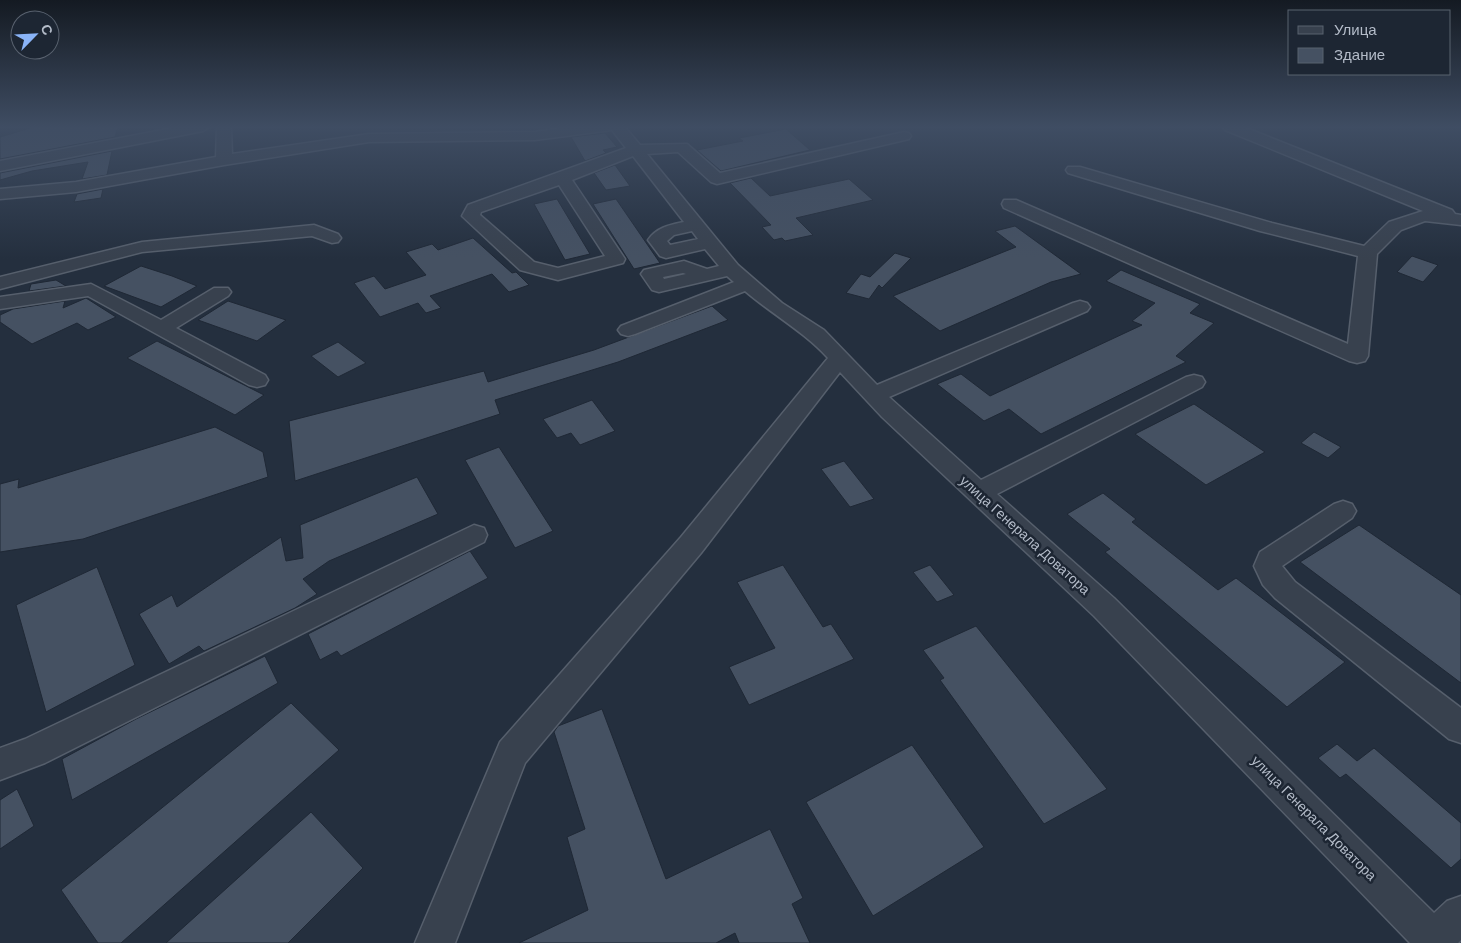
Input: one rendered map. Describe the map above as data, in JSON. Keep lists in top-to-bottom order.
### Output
{
  "streets": {
    "street": ["улица Генерала Доватора"]
  },
  "legend": ["Улица", "Здание"],
  "north": "top right"
}
